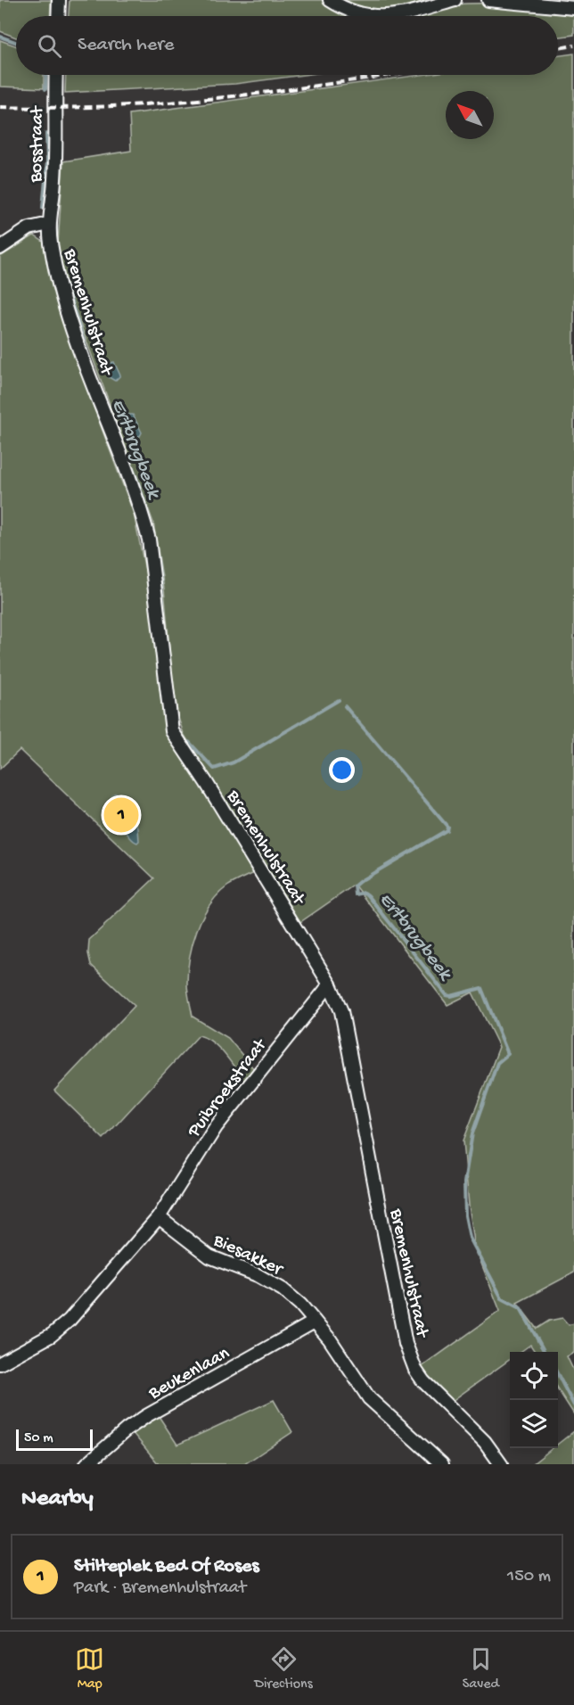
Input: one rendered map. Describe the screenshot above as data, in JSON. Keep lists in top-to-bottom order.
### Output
{
  "streets": {
    "street": [
      "Bosstraat",
      "Bremenhulstraat",
      "Puibroekstraat",
      "Biesakker",
      "Beukenlaan"
    ]
  },
  "crossings": [
    ["Bosstraat", "Bremenhulstraat"],
    ["Bremenhulstraat", "Puibroekstraat"],
    ["Puibroekstraat", "Biesakker"],
    ["Biesakker", "Beukenlaan"]
  ],
  "water": ["Ertbrugbeek"],
  "scale_bar": "50 m",
  "north": "top left",
  "page": {
    "search": "Search here",
    "pins": "1",
    "scale": "50 m",
    "heading": "Nearby",
    "list": [
      {
        "mark": "1",
        "name": "Stilteplek Bed Of Roses",
        "note": "Park · Bremenhulstraat",
        "value": "150 m"
      }
    ],
    "nav": ["Map", "Directions", "Saved"]
  }
}
